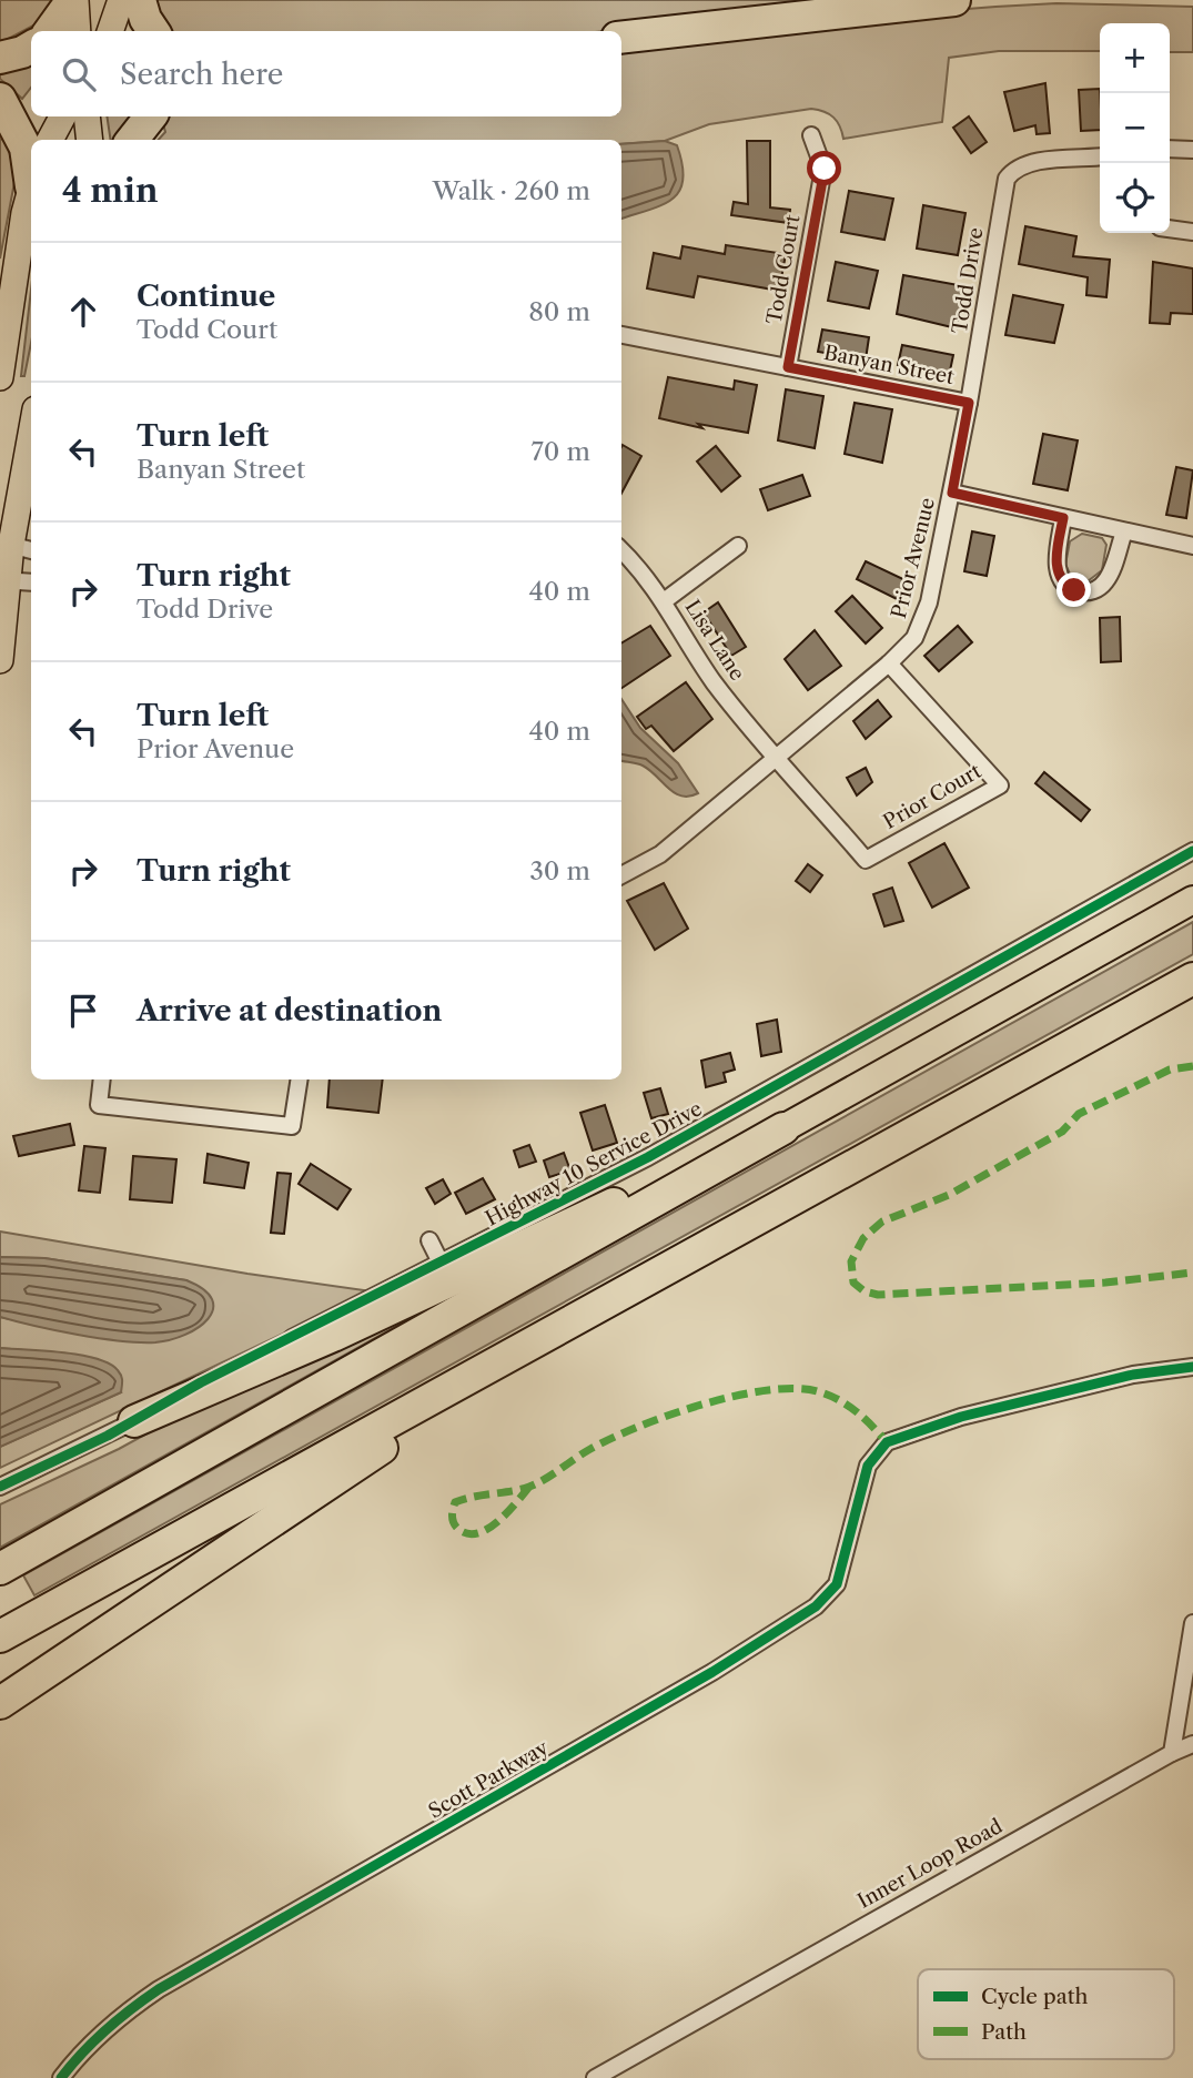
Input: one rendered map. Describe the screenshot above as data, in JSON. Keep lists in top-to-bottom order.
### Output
{
  "streets": {
    "street": [
      "Todd Court",
      "Todd Drive",
      "Banyan Street",
      "Prior Avenue",
      "Lisa Lane",
      "Prior Court",
      "Highway 10 Service Drive",
      "Scott Parkway",
      "Inner Loop Road"
    ]
  },
  "crossings": [
    ["Todd Court", "Banyan Street"],
    ["Todd Drive", "Banyan Street"],
    ["Todd Drive", "Prior Avenue"],
    ["Prior Avenue", "Lisa Lane"],
    ["Prior Avenue", "Prior Court"],
    ["Lisa Lane", "Prior Court"]
  ],
  "legend": ["Cycle path", "Path"],
  "page": {
    "map_buttons": ["+", "−"],
    "search": "Search here",
    "heading": ["4 min", "Walk · 260 m"],
    "list": [
      ["Continue", "Todd Court", "80 m"],
      ["Turn left", "Banyan Street", "70 m"],
      ["Turn right", "Todd Drive", "40 m"],
      ["Turn left", "Prior Avenue", "40 m"],
      ["Turn right", "30 m"],
      "Arrive at destination"
    ]
  }
}
